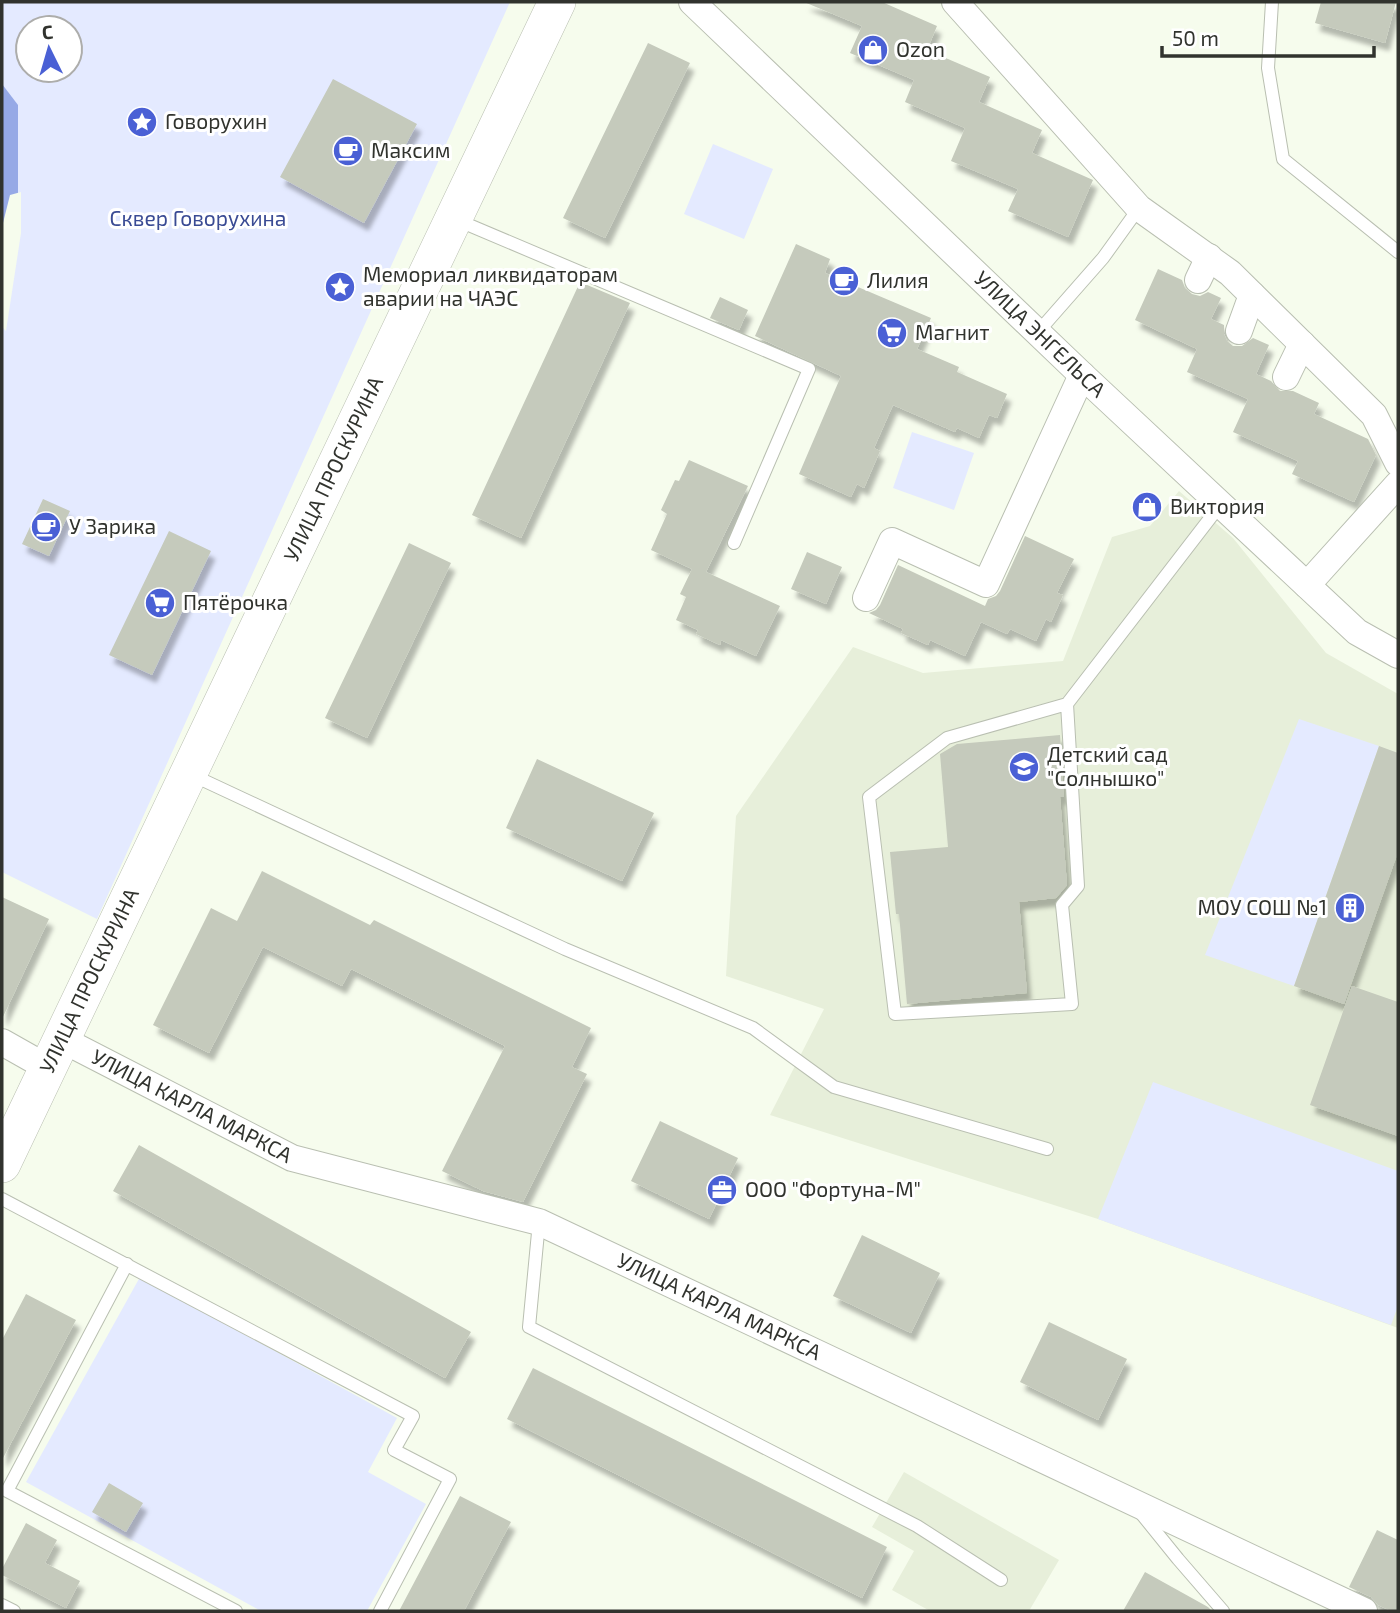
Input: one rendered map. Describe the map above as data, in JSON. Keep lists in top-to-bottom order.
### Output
{
  "streets": {
    "street": ["УЛИЦА ЭНГЕЛЬСА", "УЛИЦА ПРОСКУРИНА", "УЛИЦА КАРЛА МАРКСА"]
  },
  "crossings": [
    ["УЛИЦА ПРОСКУРИНА", "УЛИЦА КАРЛА МАРКСА"]
  ],
  "parks": ["Сквер Говорухина"],
  "places": {
    "shop": ["Ozon", "Виктория"],
    "place": ["Говорухин", "Мемориал ликвидаторам аварии на ЧАЭС"],
    "cafe": ["Максим", "Лилия", "У Зарика"],
    "supermarket": ["Магнит", "Пятёрочка"],
    "school or university": ["Детский сад \"Солнышко\""],
    "building": ["МОУ СОШ №1"],
    "office": ["ООО \"Фортуна-М\""]
  },
  "scale_bar": "50 m",
  "north": "top"
}
